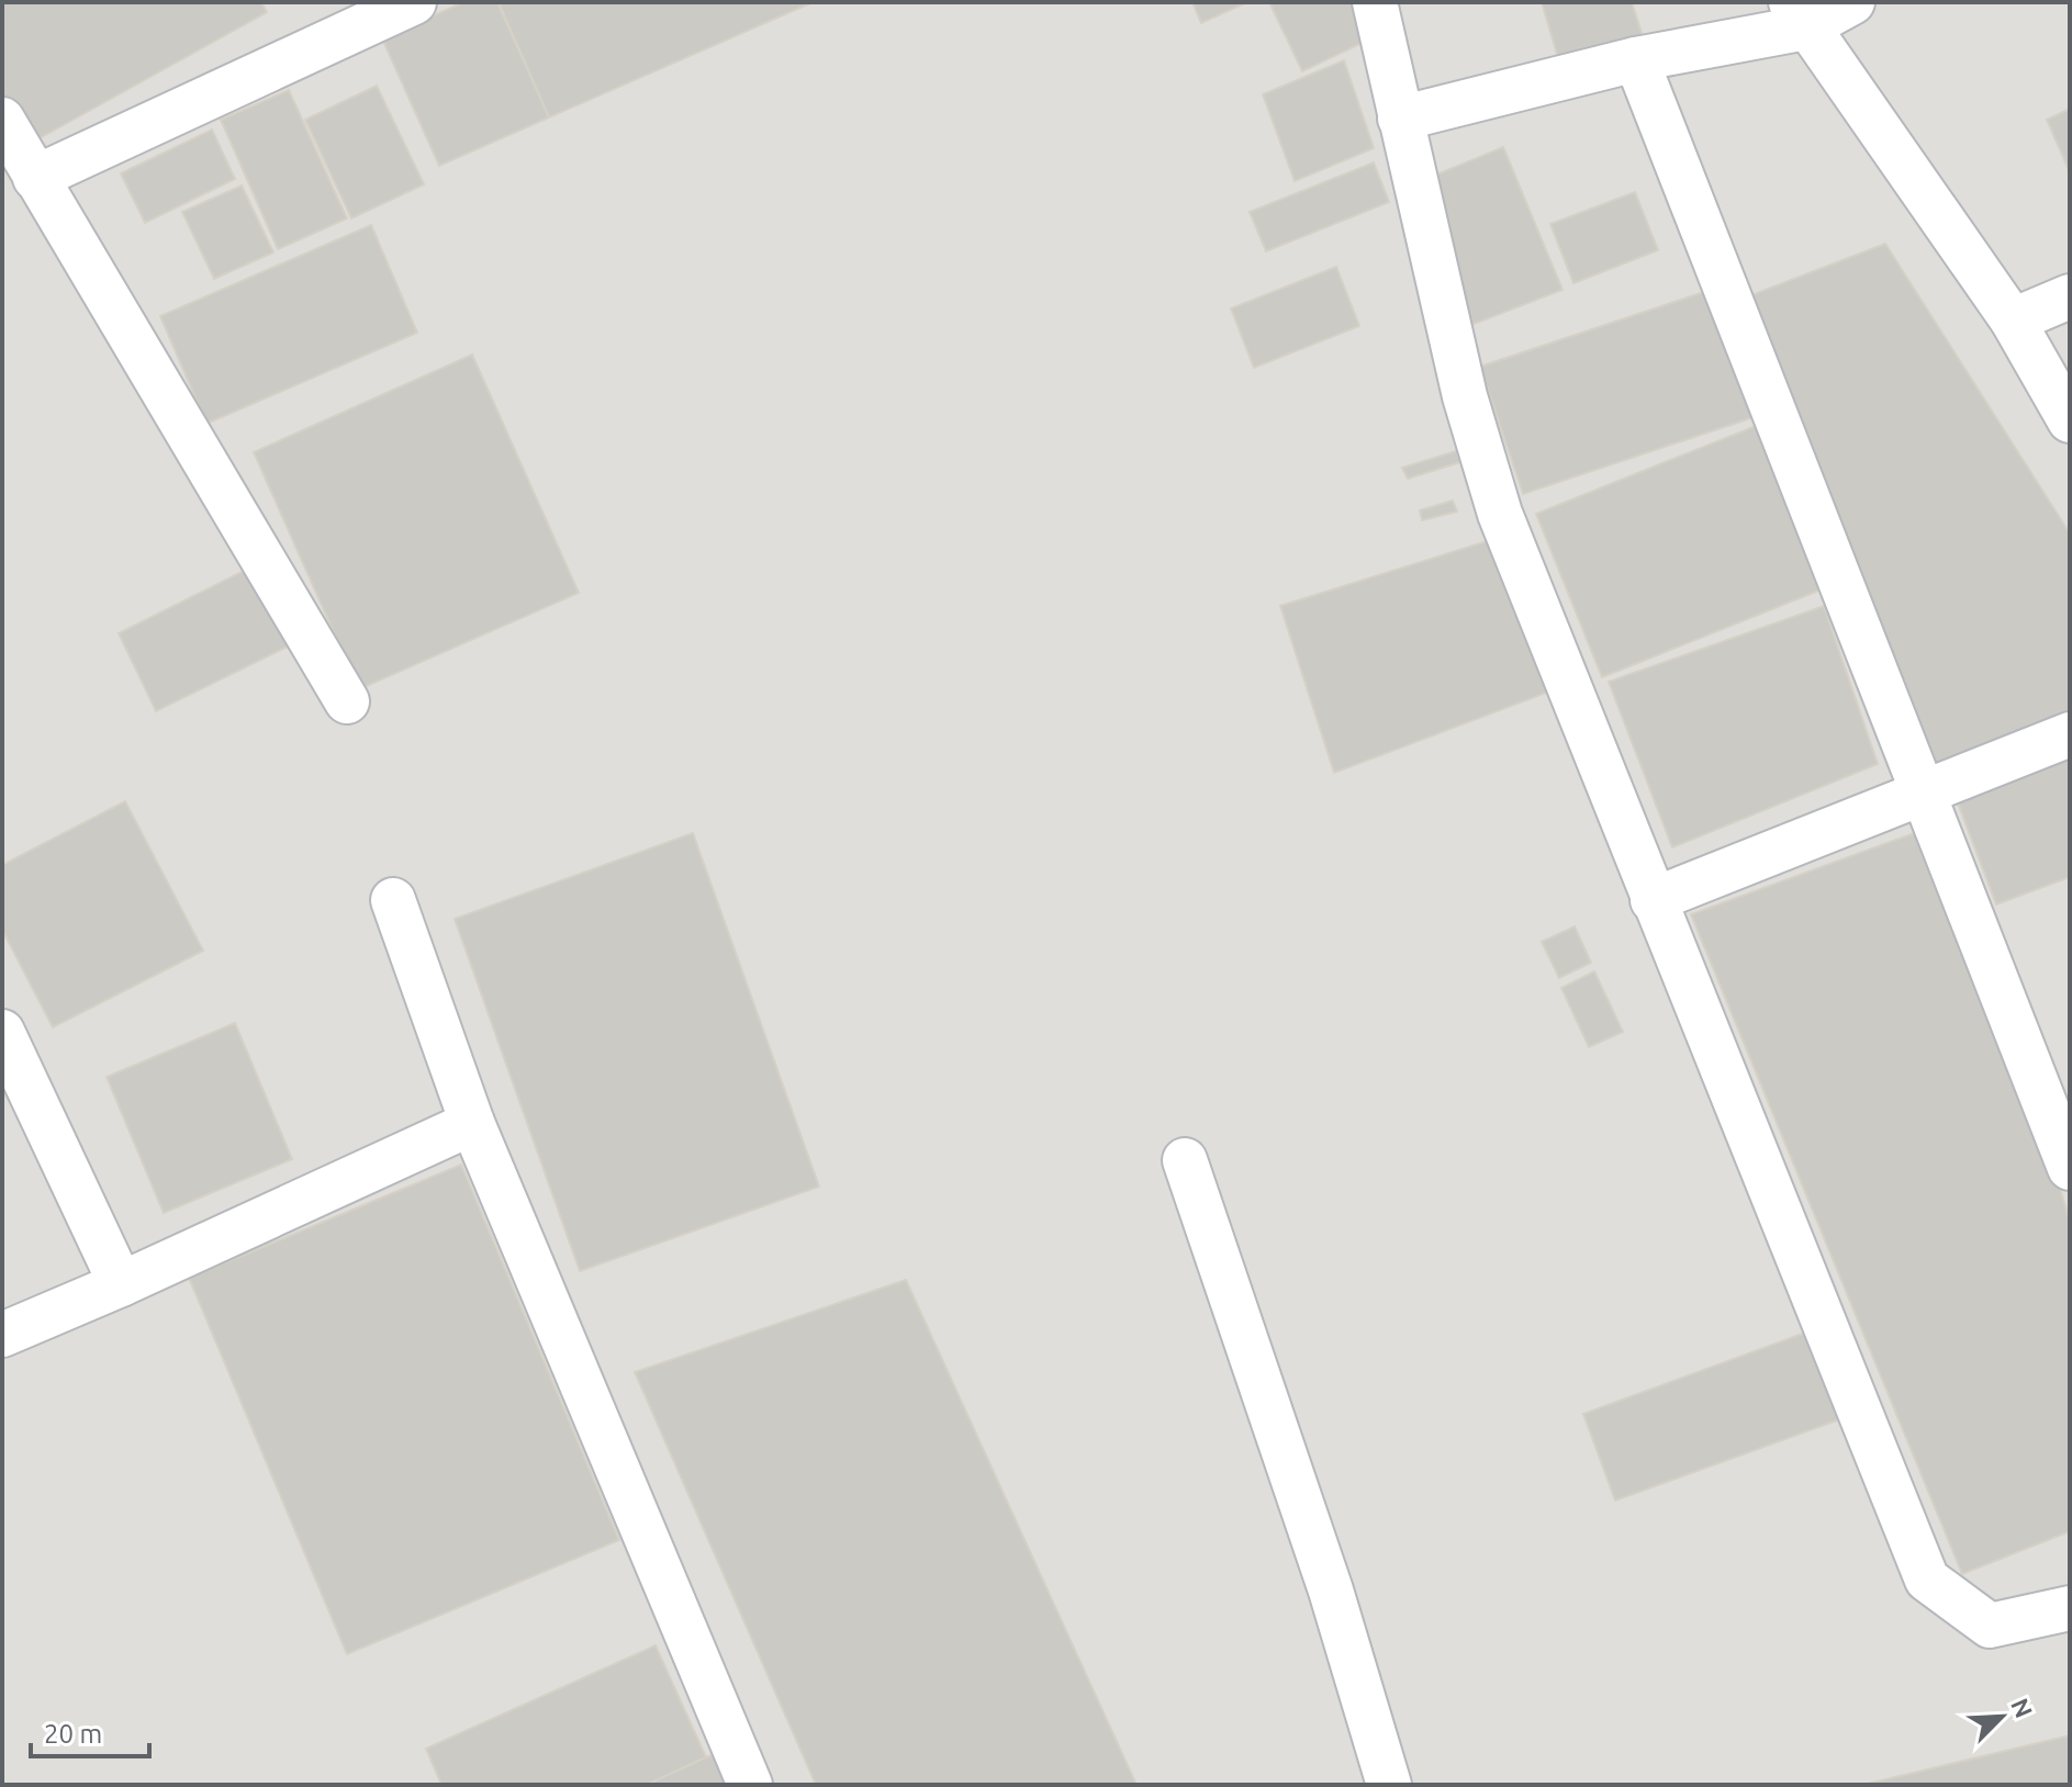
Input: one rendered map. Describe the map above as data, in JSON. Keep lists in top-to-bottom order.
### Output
{
  "scale_bar": "20 m",
  "north": "top right"
}
